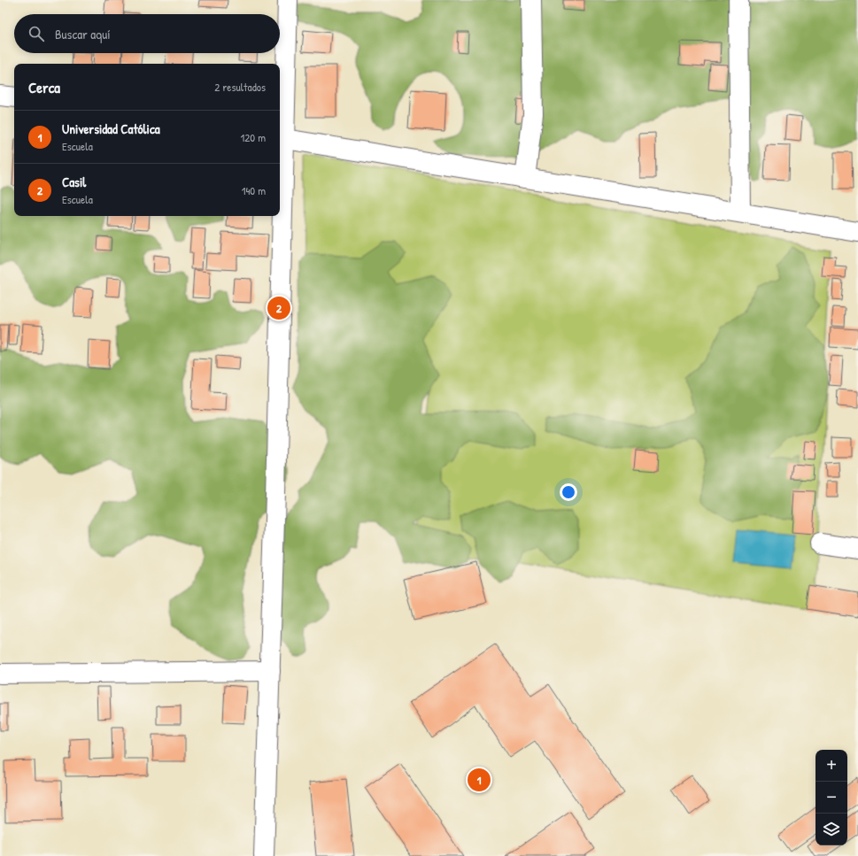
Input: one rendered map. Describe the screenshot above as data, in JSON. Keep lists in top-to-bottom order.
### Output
{
  "page": {
    "search": "Buscar aquí",
    "heading": ["Cerca", "2 resultados"],
    "list": [
      {
        "mark": "1",
        "name": "Universidad Católica",
        "note": "Escuela",
        "value": "120 m"
      },
      {
        "mark": "2",
        "name": "Casil",
        "note": "Escuela",
        "value": "140 m"
      }
    ],
    "pins": ["2", "1"],
    "map_buttons": ["+", "−"]
  }
}
